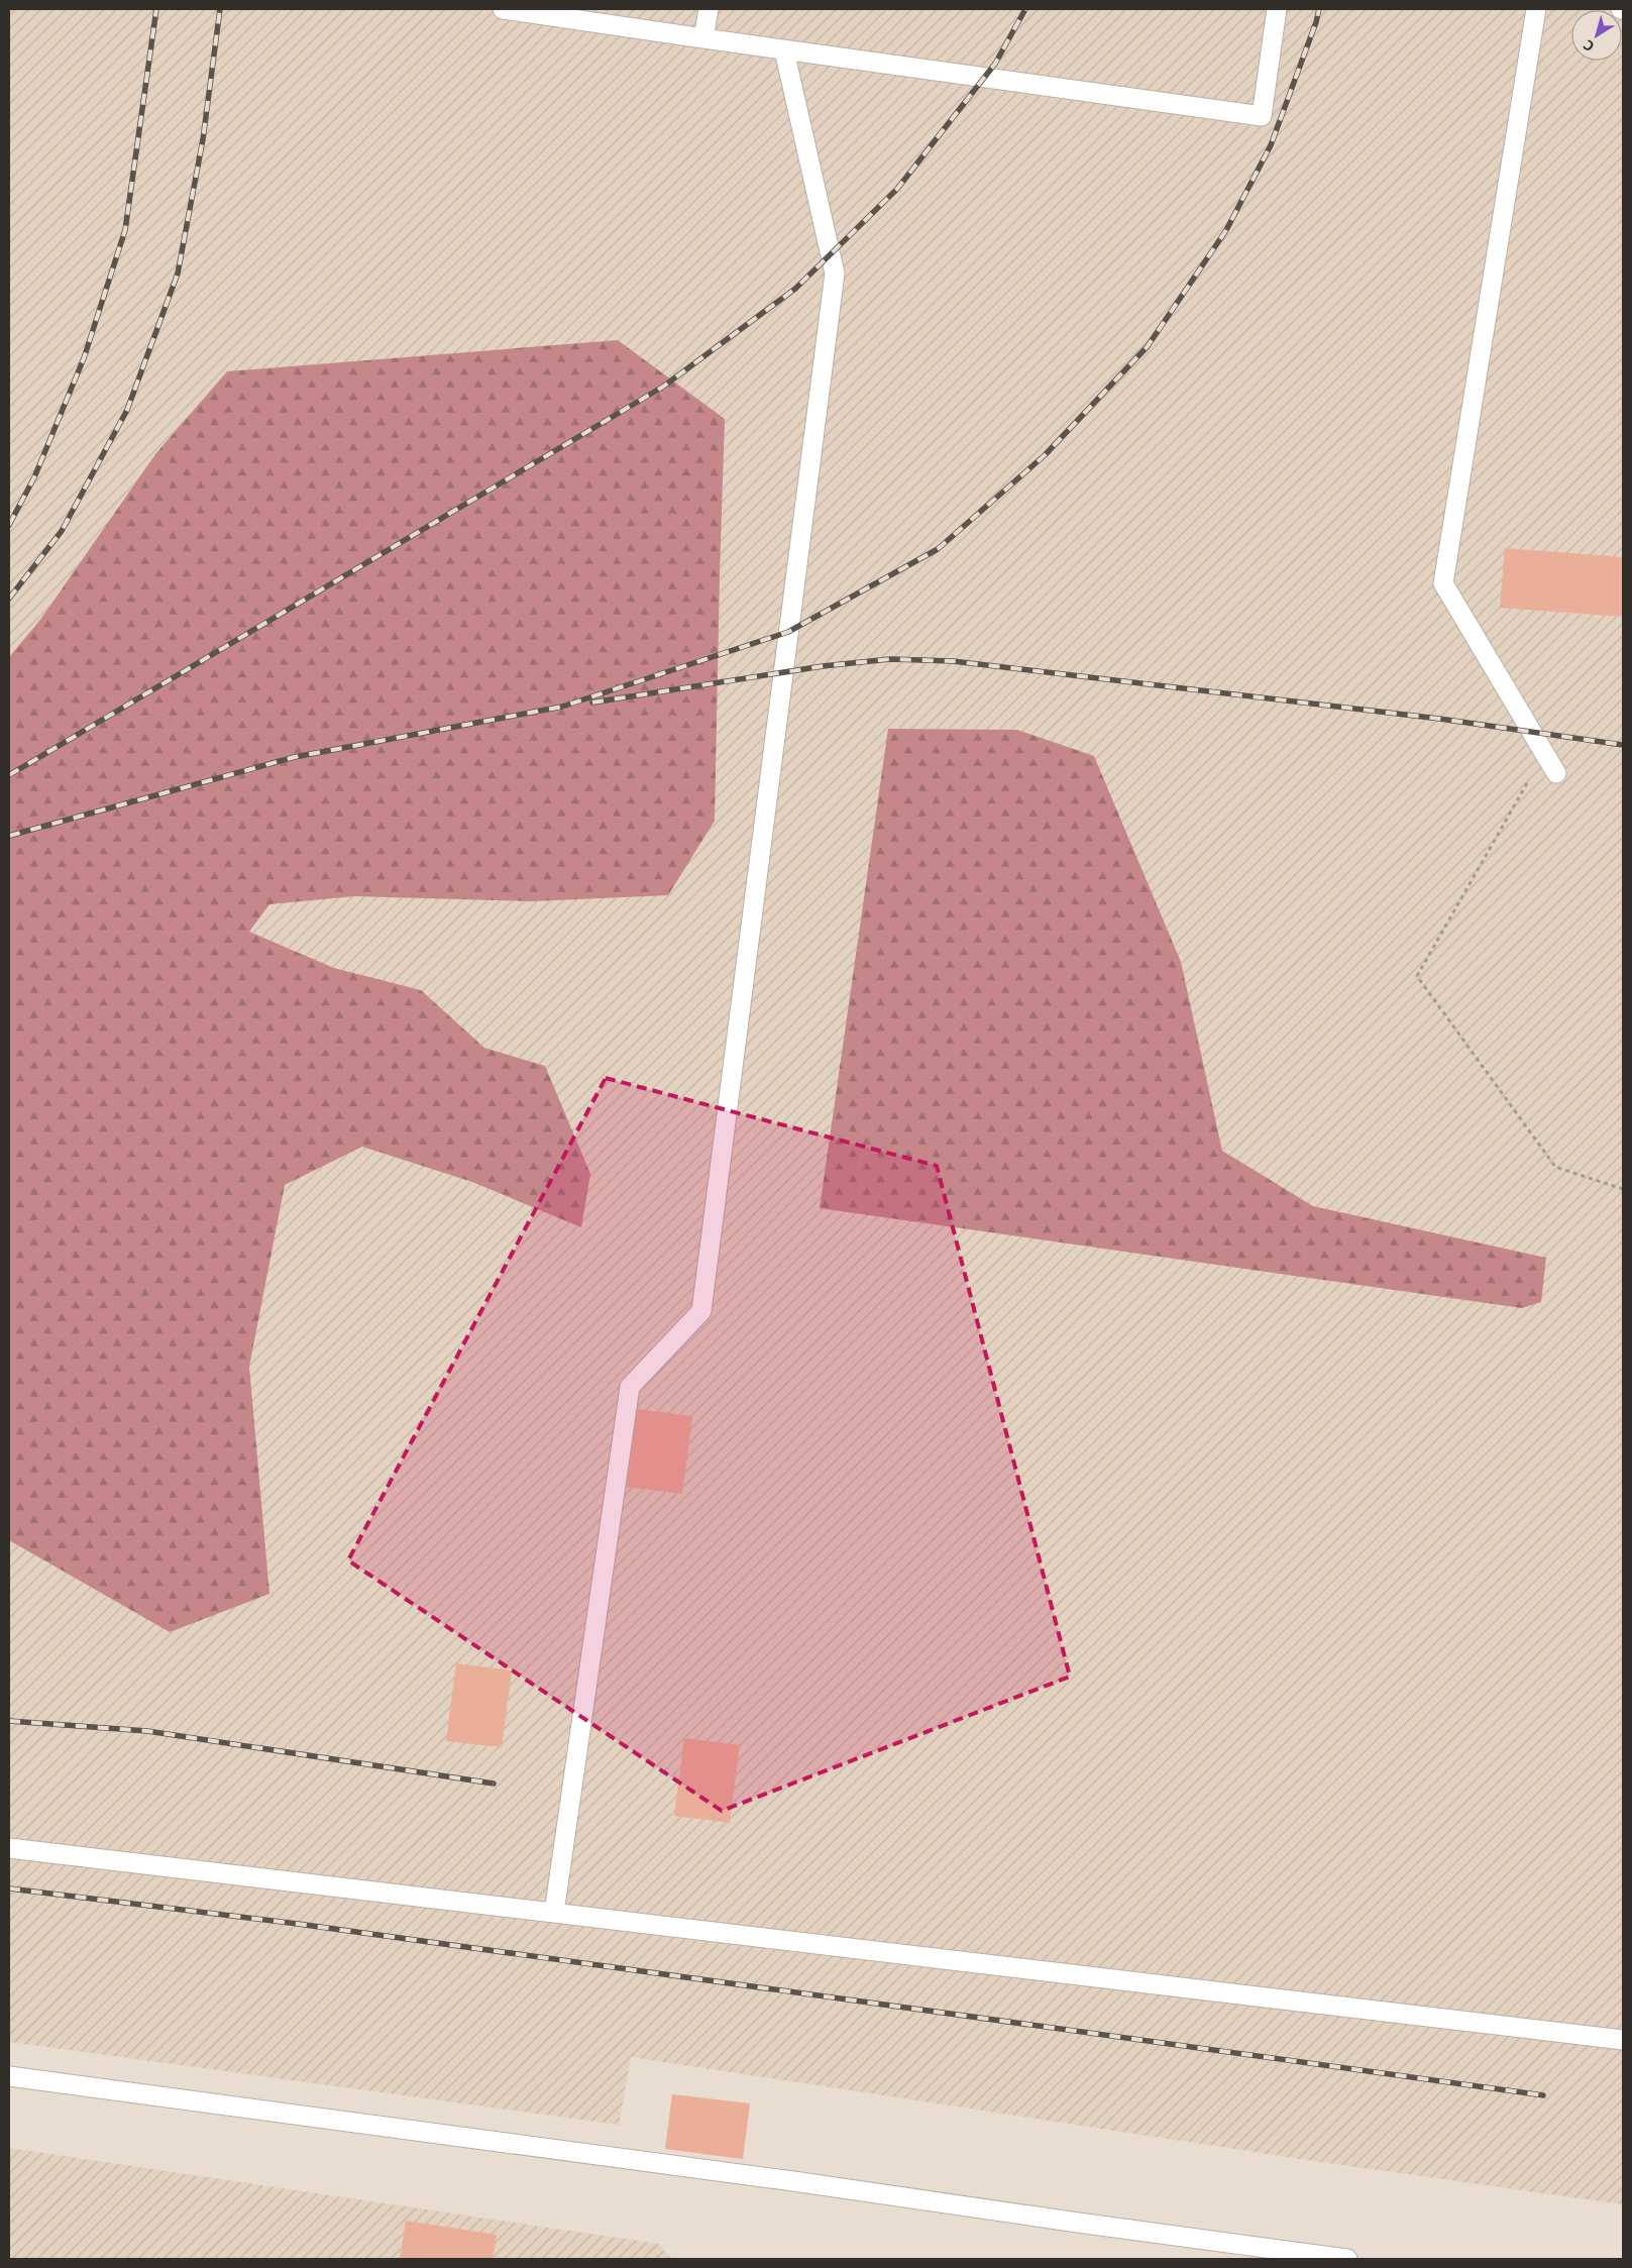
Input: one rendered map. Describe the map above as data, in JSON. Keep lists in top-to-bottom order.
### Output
{
  "north": "bottom left"
}
